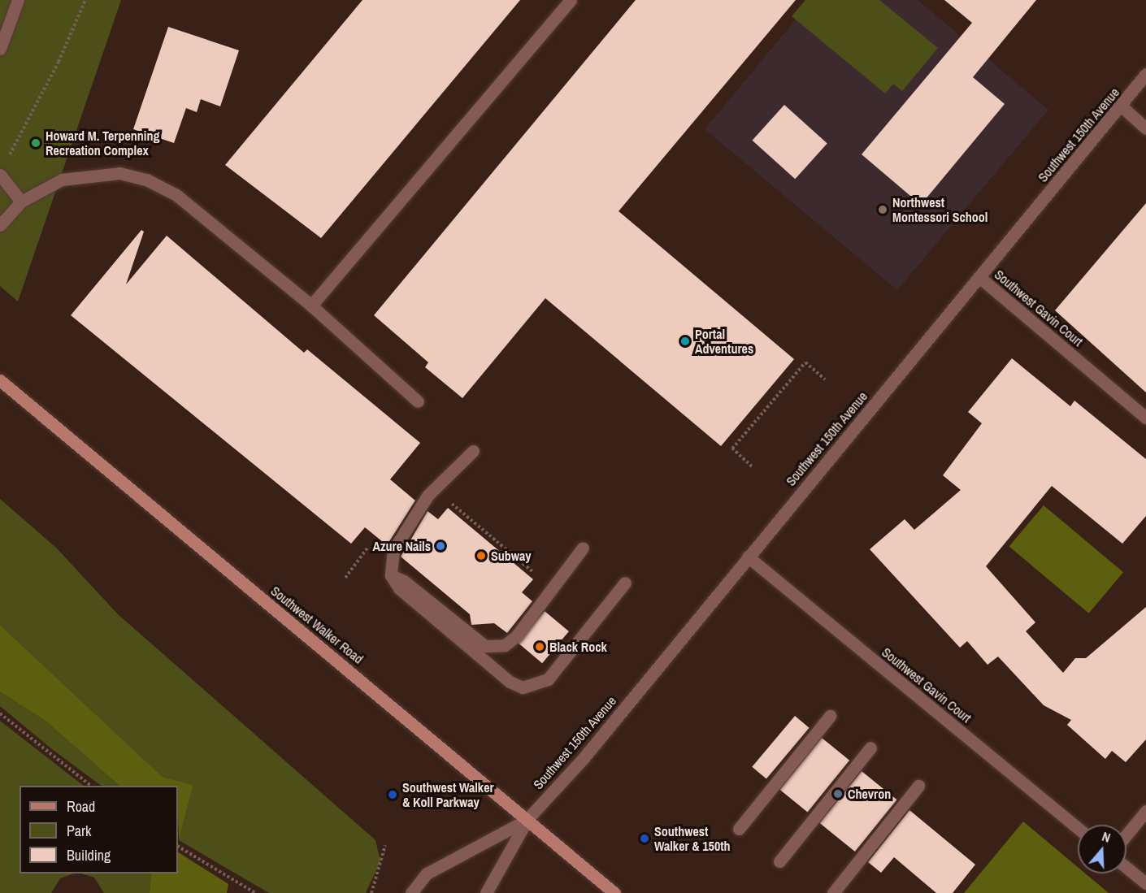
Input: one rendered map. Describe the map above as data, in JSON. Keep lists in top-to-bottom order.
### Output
{
  "streets": {
    "main road": ["Southwest Walker Road"],
    "street": ["Southwest 150th Avenue", "Southwest Gavin Court"]
  },
  "crossings": [
    ["Southwest 150th Avenue", "Southwest Gavin Court"],
    ["Southwest 150th Avenue", "Southwest Walker Road"]
  ],
  "places": [
    "Howard M. Terpenning Recreation Complex",
    "Northwest Montessori School",
    "Portal Adventures",
    "Azure Nails",
    "Subway",
    "Black Rock",
    "Chevron",
    "Southwest Walker & Koll Parkway",
    "Southwest Walker & 150th"
  ],
  "legend": ["Road", "Park", "Building"],
  "north": "top"
}
